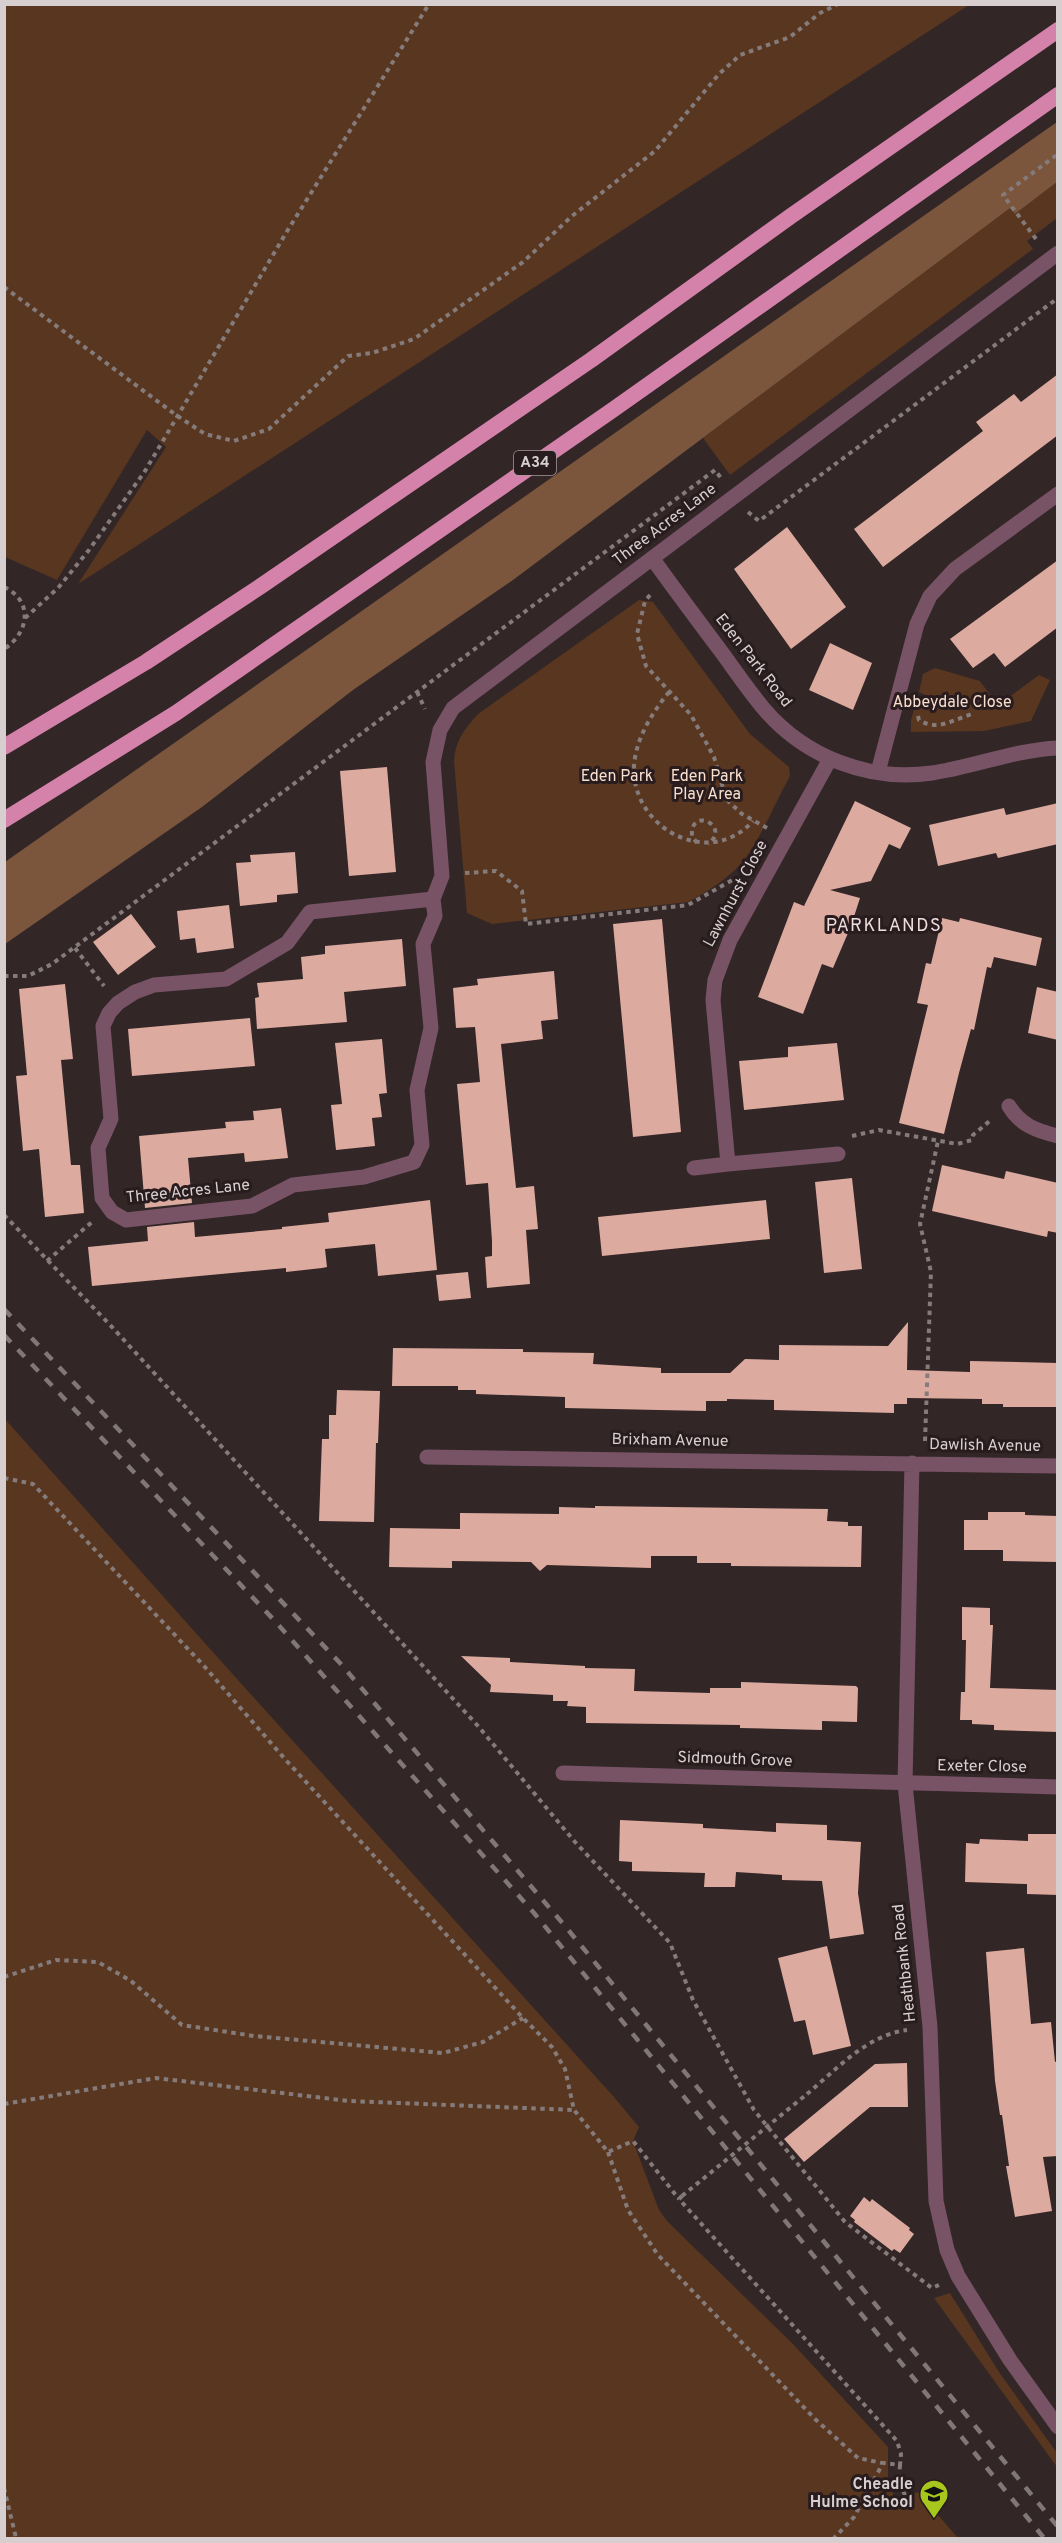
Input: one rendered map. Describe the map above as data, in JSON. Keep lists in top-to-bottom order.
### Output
{
  "streets": {
    "highway": ["A34"],
    "street": [
      "Three Acres Lane",
      "Eden Park Road",
      "Lawnhurst Close",
      "Brixham Avenue",
      "Dawlish Avenue",
      "Sidmouth Grove",
      "Exeter Close",
      "Heathbank Road"
    ]
  },
  "crossings": [
    ["Three Acres Lane", "Eden Park Road"],
    ["Eden Park Road", "Lawnhurst Close"],
    ["Brixham Avenue", "Dawlish Avenue"],
    ["Brixham Avenue", "Heathbank Road"],
    ["Dawlish Avenue", "Heathbank Road"],
    ["Sidmouth Grove", "Exeter Close"],
    ["Sidmouth Grove", "Heathbank Road"],
    ["Exeter Close", "Heathbank Road"]
  ],
  "districts": ["PARKLANDS"],
  "parks": ["Abbeydale Close", "Eden Park", "Eden Park Play Area"],
  "places": {
    "school or university": ["Cheadle Hulme School"]
  }
}
